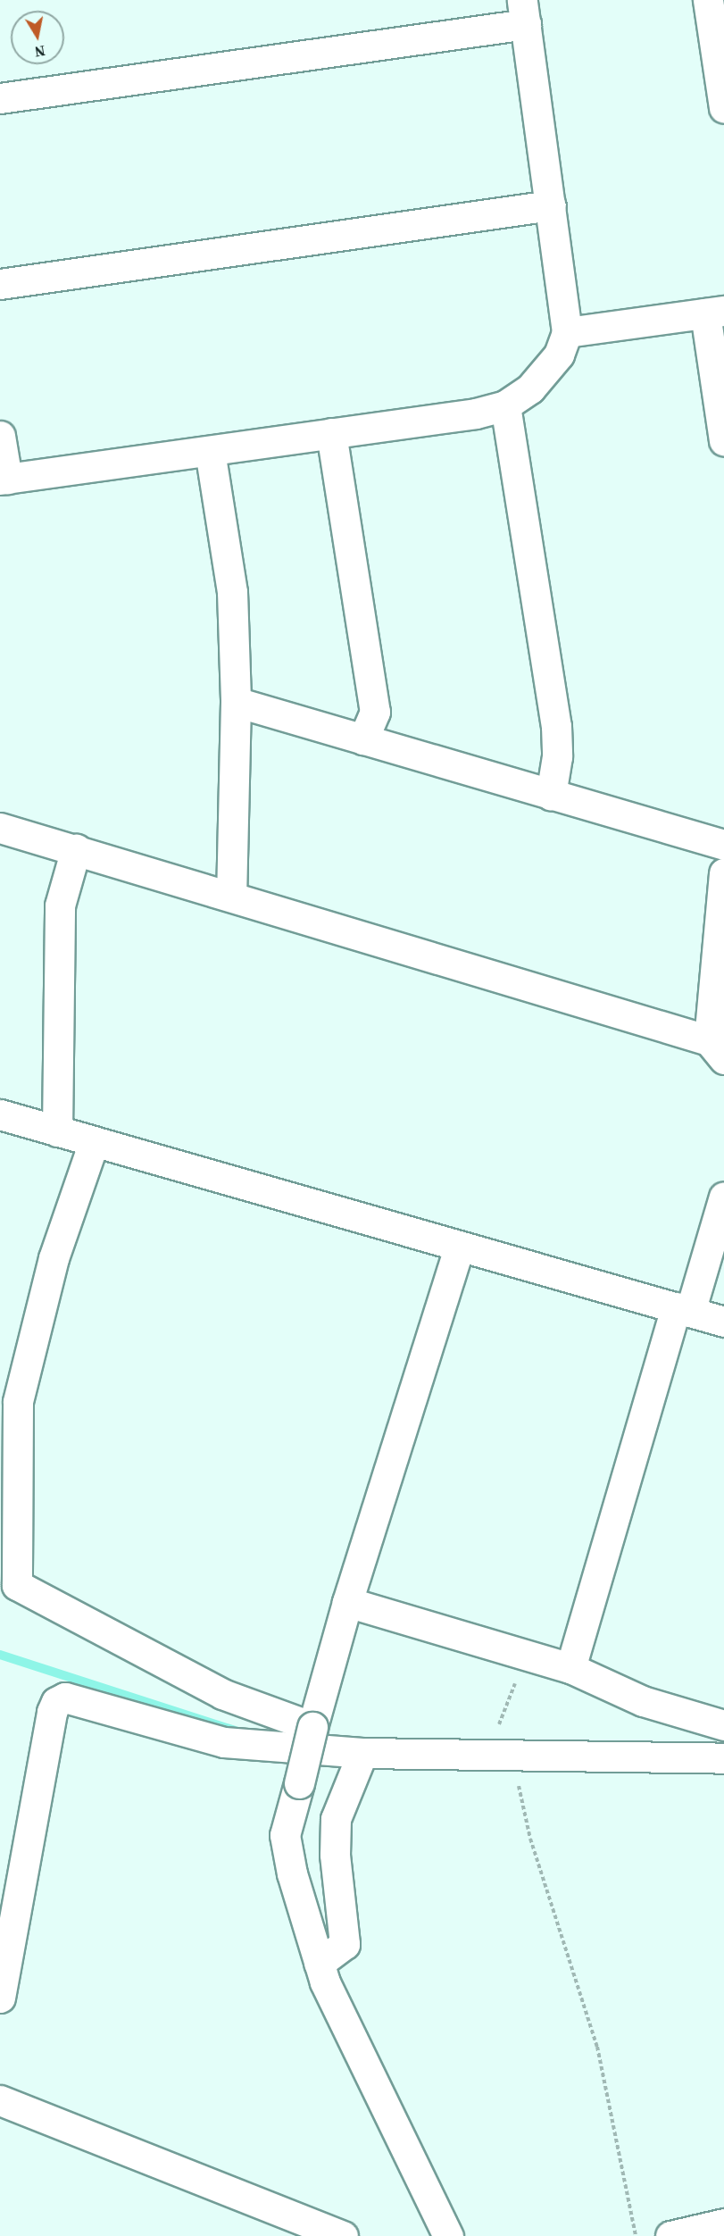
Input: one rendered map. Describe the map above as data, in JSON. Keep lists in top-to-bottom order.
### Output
{
  "north": "bottom"
}
